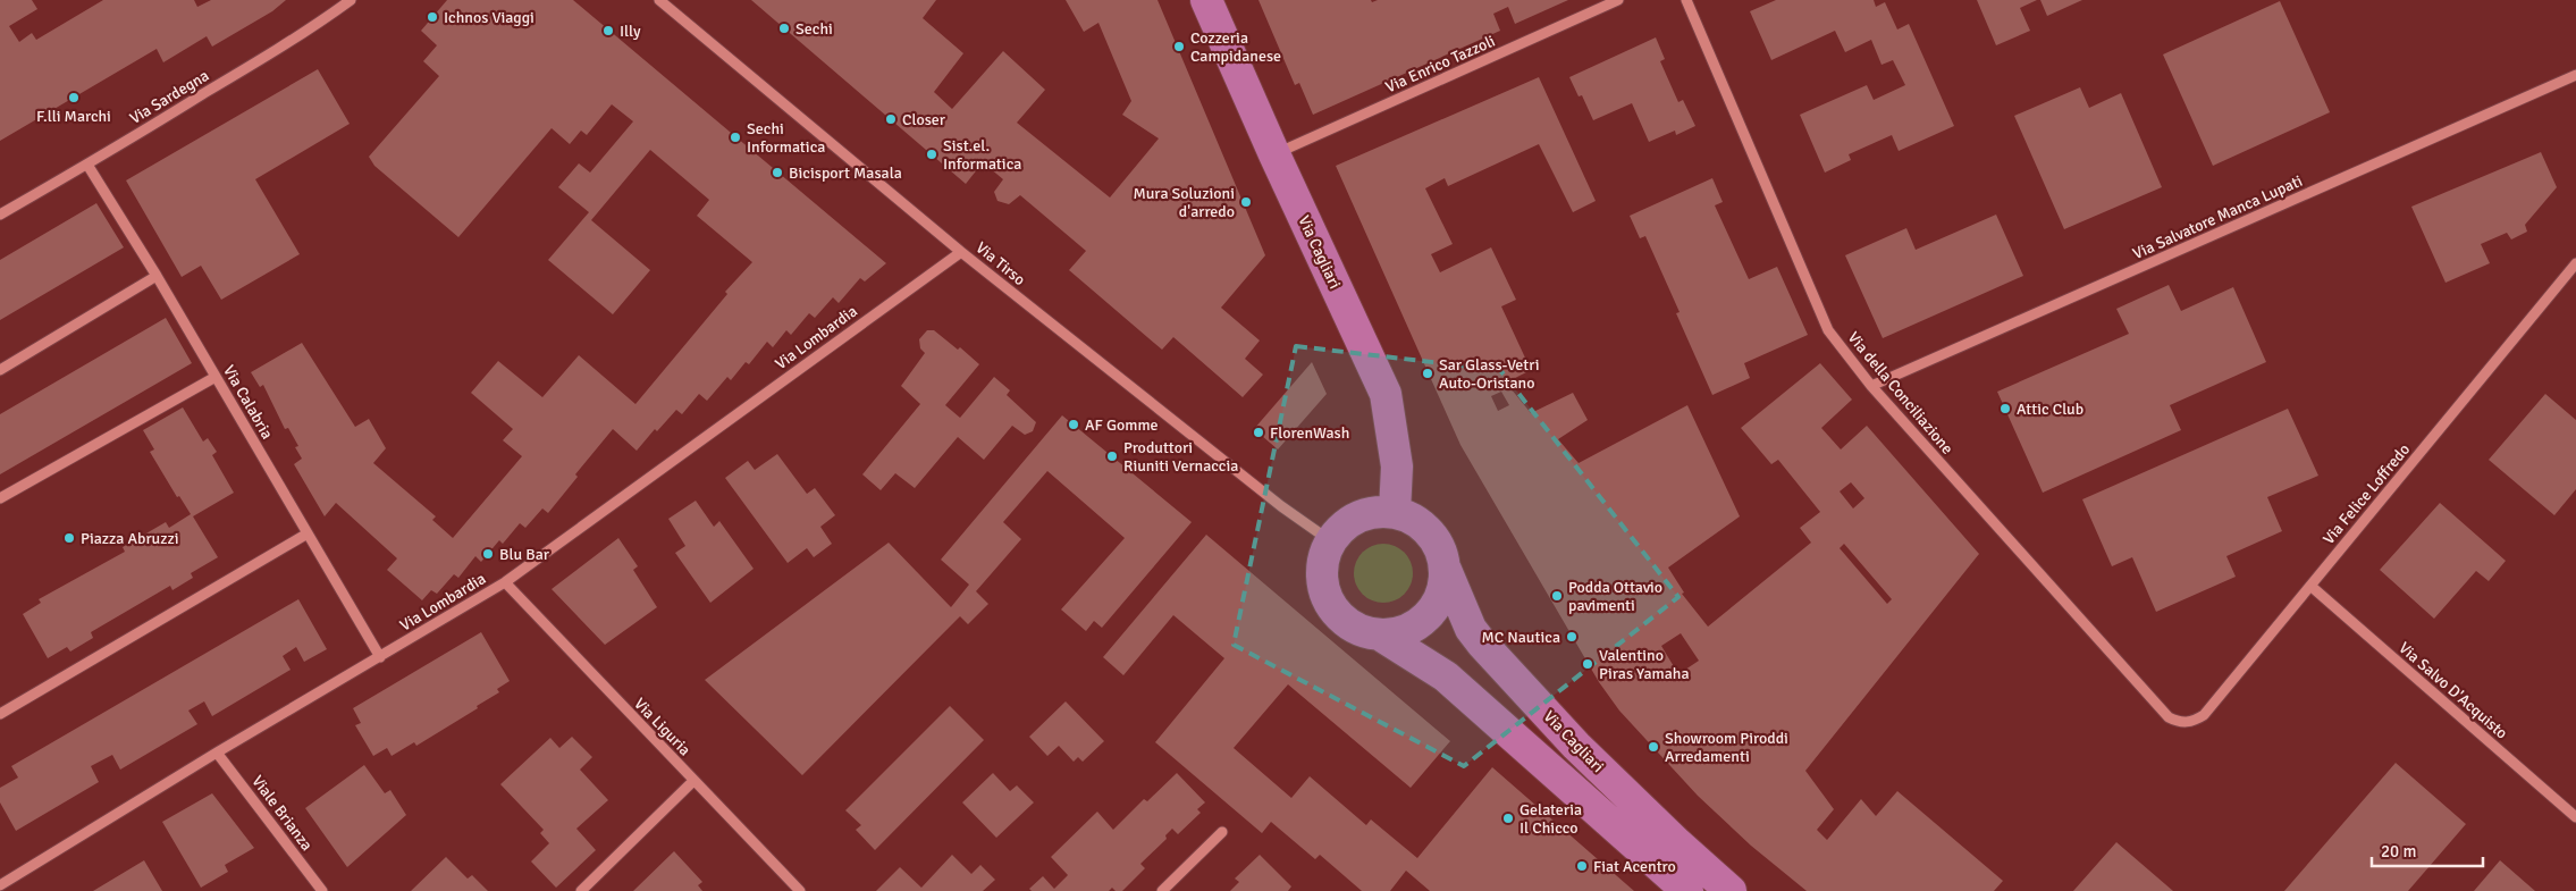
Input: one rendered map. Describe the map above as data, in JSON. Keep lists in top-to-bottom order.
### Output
{
  "streets": {
    "main road": ["Via Cagliari"],
    "street": [
      "Via Enrico Tazzoli",
      "Via Sardegna",
      "Via Salvatore Manca Lupati",
      "Via Tirso",
      "Via Lombardia",
      "Via della Conciliazione",
      "Via Calabria",
      "Via Felice Loffredo",
      "Via Salvo D'Acquisto",
      "Via Liguria",
      "Viale Brianza"
    ]
  },
  "crossings": [
    ["Via Enrico Tazzoli", "Via Cagliari"],
    ["Via Sardegna", "Via Calabria"],
    ["Via Salvatore Manca Lupati", "Via della Conciliazione"],
    ["Via Cagliari", "Via Tirso"],
    ["Via Tirso", "Via Lombardia"],
    ["Via Lombardia", "Via Calabria"],
    ["Via Lombardia", "Via Liguria"],
    ["Via Lombardia", "Viale Brianza"],
    ["Via della Conciliazione", "Via Felice Loffredo"],
    ["Via Felice Loffredo", "Via Salvo D'Acquisto"]
  ],
  "places": [
    "Ichnos Viaggi",
    "Sechi",
    "Illy",
    "Cozzeria Campidanese",
    "F.lli Marchi",
    "Closer",
    "Sechi Informatica",
    "Sist.el. Informatica",
    "Bicisport Masala",
    "Mura Soluzioni d'arredo",
    "Sar Glass-Vetri Auto-Oristano",
    "Attic Club",
    "AF Gomme",
    "FlorenWash",
    "Produttori Riuniti Vernaccia",
    "Piazza Abruzzi",
    "Blu Bar",
    "Podda Ottavio pavimenti",
    "MC Nautica",
    "Valentino Piras Yamaha",
    "Showroom Piroddi Arredamenti",
    "Gelateria Il Chicco",
    "Fiat Acentro"
  ],
  "scale_bar": "20 m"
}
